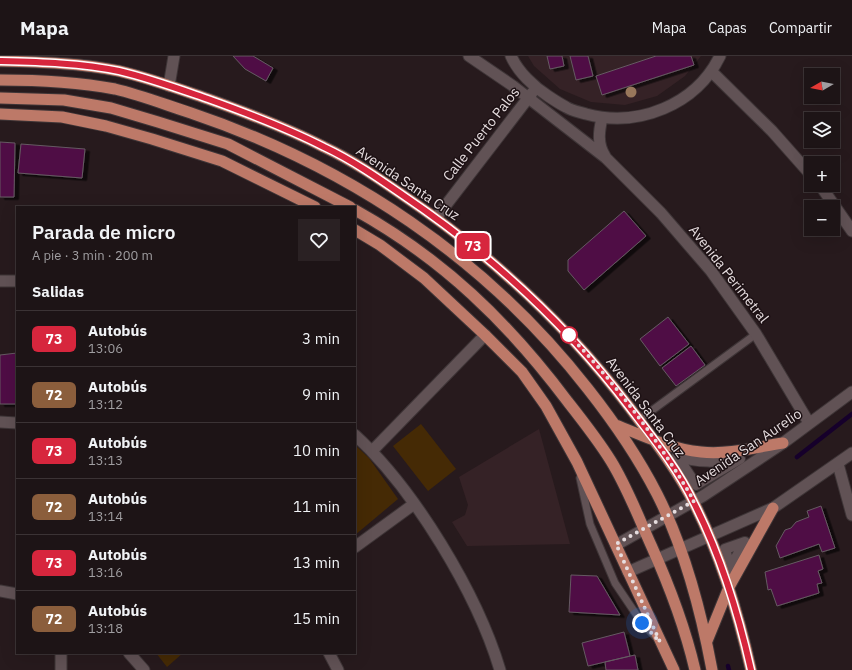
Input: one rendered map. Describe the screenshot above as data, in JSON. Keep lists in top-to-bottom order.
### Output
{
  "streets": {
    "main road": ["Avenida Santa Cruz"],
    "street": ["Calle Puerto Palos", "Avenida Perimetral", "Avenida San Aurelio"]
  },
  "crossings": [
    ["Calle Puerto Palos", "Avenida Santa Cruz"],
    ["Calle Puerto Palos", "Avenida Perimetral"],
    ["Avenida Santa Cruz", "Avenida San Aurelio"],
    ["Avenida Perimetral", "Avenida San Aurelio"]
  ],
  "lines": ["bus line 73"],
  "north": "left",
  "page": {
    "header": "Mapa",
    "nav": ["Mapa", "Capas", "Compartir"],
    "on_map": "73",
    "map_buttons": ["+", "−"],
    "heading": [
      ["Parada de micro", "A pie · 3 min · 200 m"],
      "Salidas"
    ],
    "list": [
      {
        "mark": "73",
        "name": "Autobús",
        "note": "13:06",
        "value": "3 min"
      },
      {
        "mark": "72",
        "name": "Autobús",
        "note": "13:12",
        "value": "9 min"
      },
      {
        "mark": "73",
        "name": "Autobús",
        "note": "13:13",
        "value": "10 min"
      },
      {
        "mark": "72",
        "name": "Autobús",
        "note": "13:14",
        "value": "11 min"
      },
      {
        "mark": "73",
        "name": "Autobús",
        "note": "13:16",
        "value": "13 min"
      },
      {
        "mark": "72",
        "name": "Autobús",
        "note": "13:18",
        "value": "15 min"
      }
    ]
  }
}
